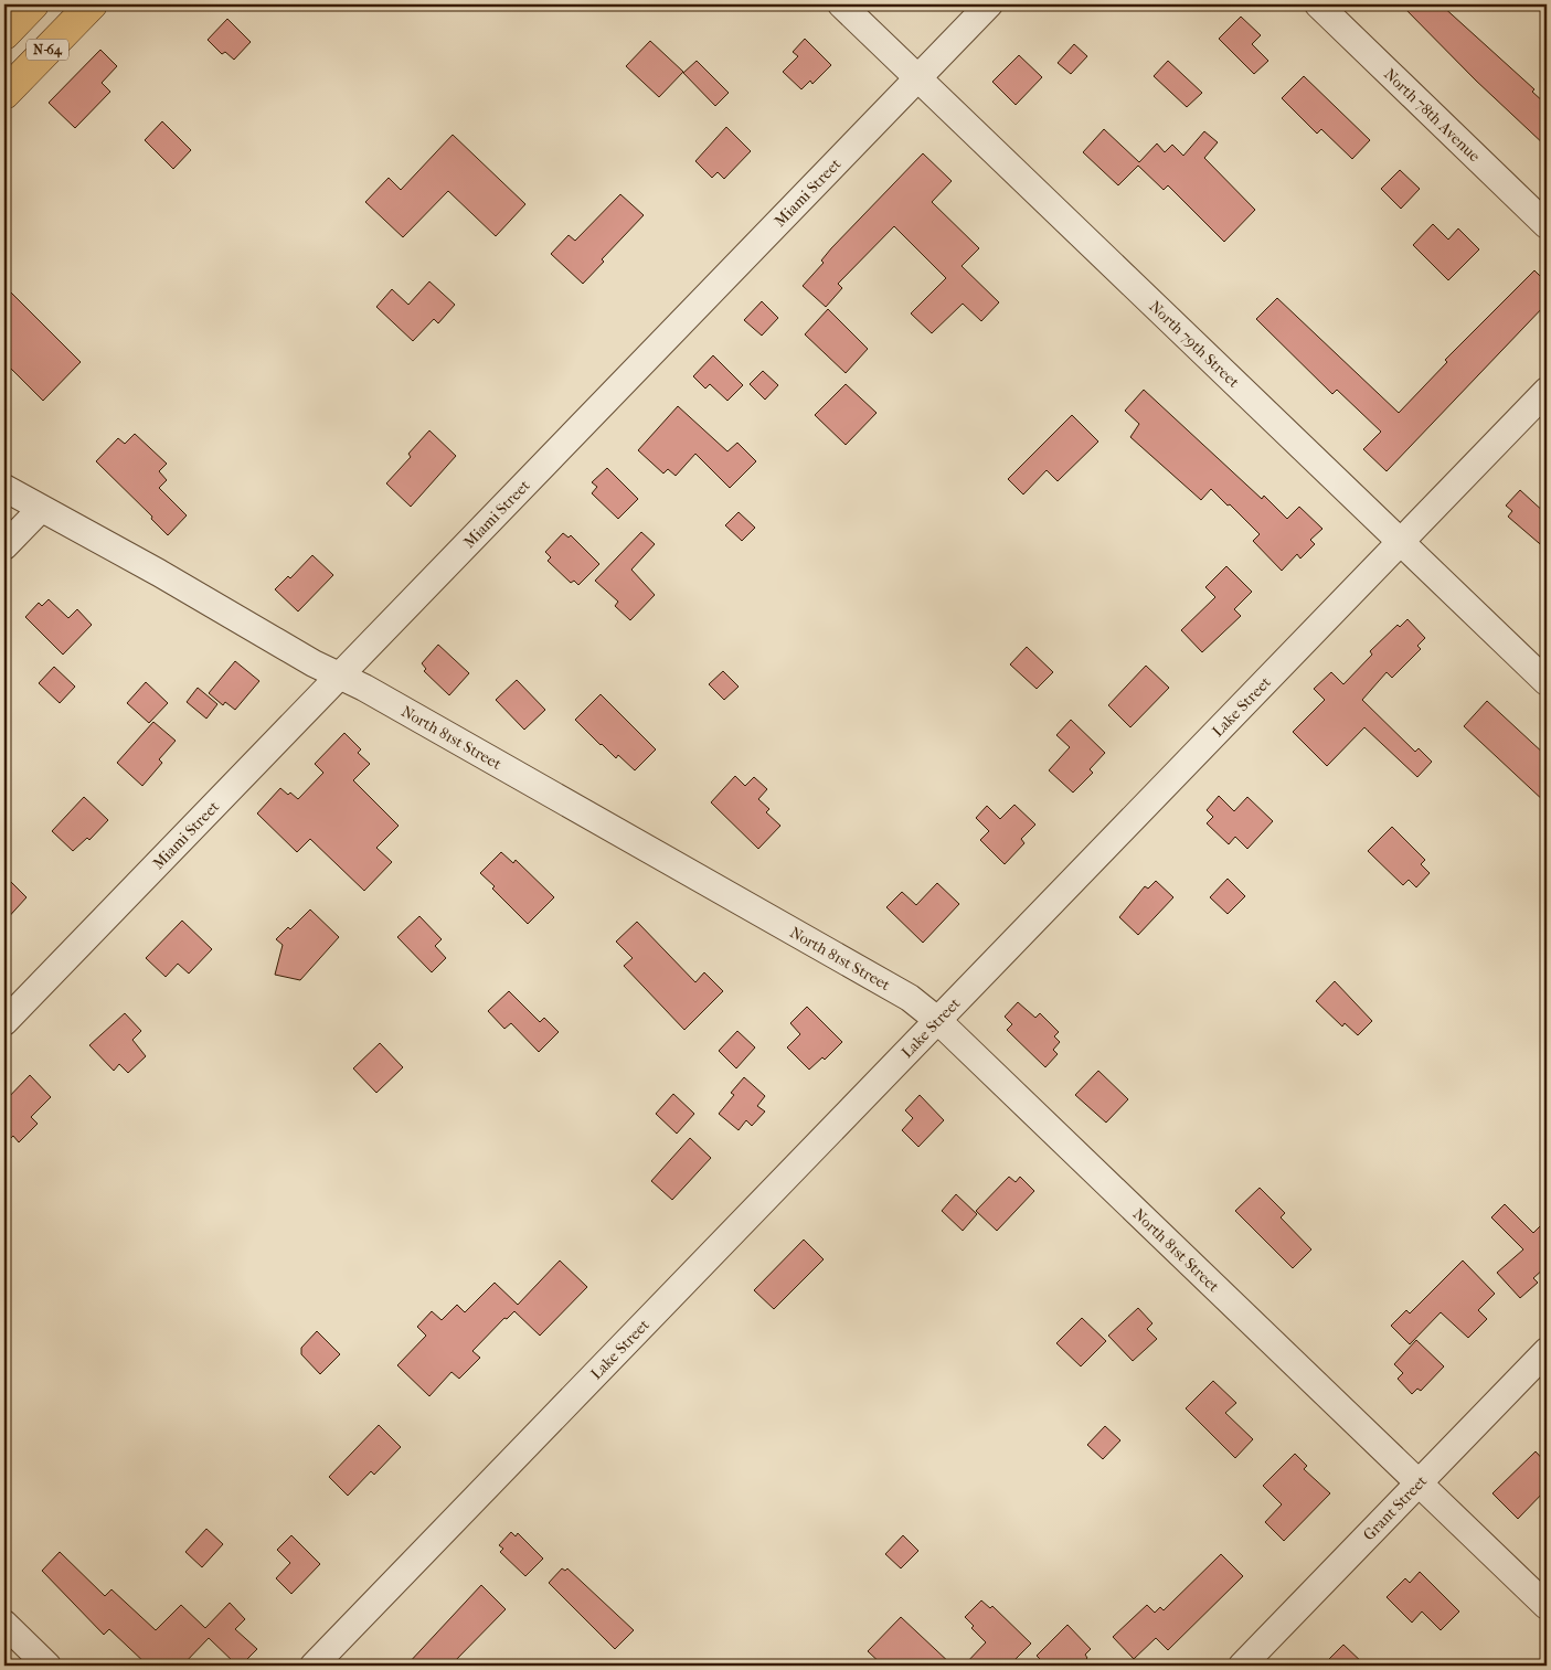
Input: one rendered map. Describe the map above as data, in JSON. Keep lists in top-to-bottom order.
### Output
{
  "streets": {
    "main road": ["N-64"],
    "street": [
      "North 78th Avenue",
      "Miami Street",
      "North 79th Street",
      "Lake Street",
      "North 81st Street",
      "Grant Street"
    ]
  },
  "crossings": [
    ["Miami Street", "North 79th Street"],
    ["Miami Street", "North 81st Street"],
    ["North 79th Street", "Lake Street"],
    ["Lake Street", "North 81st Street"],
    ["North 81st Street", "Grant Street"]
  ]
}
